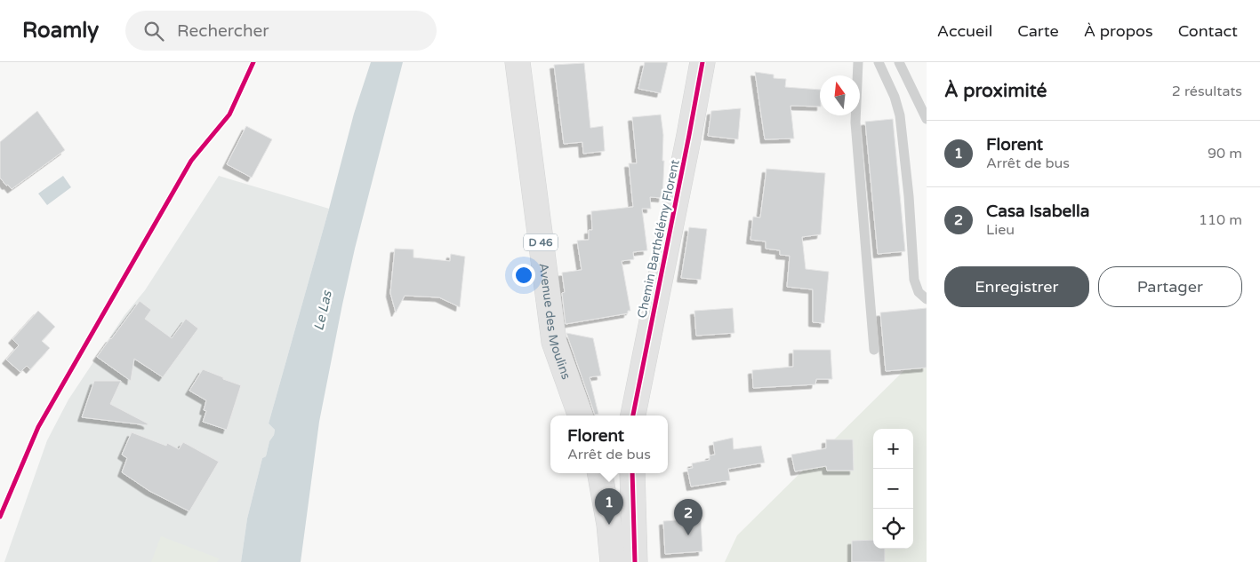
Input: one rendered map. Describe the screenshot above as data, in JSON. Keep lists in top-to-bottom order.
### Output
{
  "streets": {
    "main road": ["Chemin Barthélémy Florent", "D 46", "Avenue des Moulins"]
  },
  "water": ["Le Las"],
  "north": "top",
  "page": {
    "header": "Roamly",
    "search": "Rechercher",
    "nav": [
      "Accueil",
      "Carte",
      "À propos",
      "Contact"
    ],
    "heading": ["À proximité", "2 résultats"],
    "list": [
      {
        "mark": "1",
        "name": "Florent",
        "note": "Arrêt de bus",
        "value": "90 m"
      },
      {
        "mark": "2",
        "name": "Casa Isabella",
        "note": "Lieu",
        "value": "110 m"
      }
    ],
    "buttons": ["Enregistrer", "Partager"],
    "popup": ["Florent", "Arrêt de bus"],
    "map_buttons": ["+", "−"],
    "pins": ["1", "2"]
  }
}
